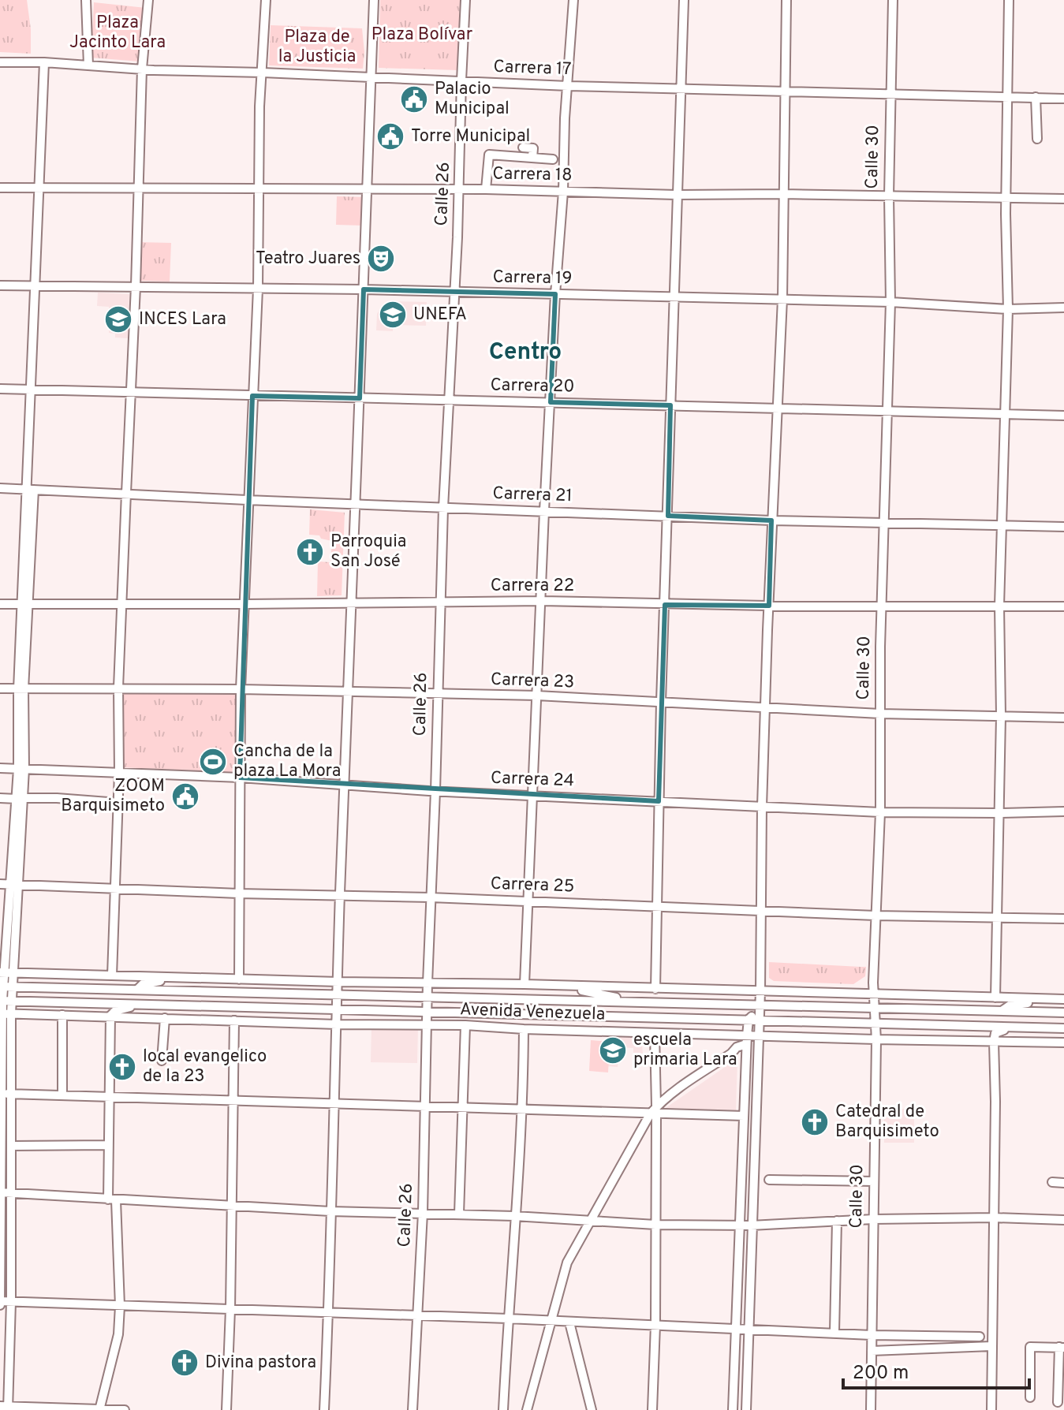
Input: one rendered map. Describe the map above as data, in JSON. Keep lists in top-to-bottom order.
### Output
{
  "streets": {
    "street": [
      "Carrera 17",
      "Calle 30",
      "Carrera 18",
      "Calle 26",
      "Carrera 19",
      "Carrera 20",
      "Carrera 21",
      "Carrera 22",
      "Carrera 23",
      "Carrera 24",
      "Carrera 25",
      "Avenida Venezuela"
    ]
  },
  "crossings": [
    ["Carrera 17", "Calle 30"],
    ["Carrera 17", "Calle 26"],
    ["Calle 30", "Carrera 18"],
    ["Calle 30", "Carrera 19"],
    ["Calle 30", "Carrera 20"],
    ["Calle 30", "Carrera 21"],
    ["Calle 30", "Carrera 22"],
    ["Calle 30", "Carrera 23"],
    ["Calle 30", "Carrera 24"],
    ["Calle 30", "Carrera 25"],
    ["Calle 30", "Avenida Venezuela"],
    ["Carrera 18", "Calle 26"],
    ["Calle 26", "Carrera 19"],
    ["Calle 26", "Carrera 20"],
    ["Calle 26", "Carrera 21"],
    ["Calle 26", "Carrera 22"],
    ["Calle 26", "Carrera 23"],
    ["Calle 26", "Carrera 24"],
    ["Calle 26", "Carrera 25"],
    ["Calle 26", "Avenida Venezuela"]
  ],
  "districts": ["Centro"],
  "parks": ["Plaza Jacinto Lara", "Plaza Bolívar", "Plaza de la Justicia"],
  "places": {
    "public building": ["Palacio Municipal", "Torre Municipal", "ZOOM Barquisimeto"],
    "theatre": ["Teatro Juares"],
    "school or university": ["UNEFA", "INCES Lara", "escuela primaria Lara"],
    "church": [
      "Parroquia San José",
      "local evangelico de la 23",
      "Catedral de Barquisimeto",
      "Divina pastora"
    ],
    "sports": ["Cancha de la plaza La Mora"]
  },
  "scale_bar": "200 m"
}
